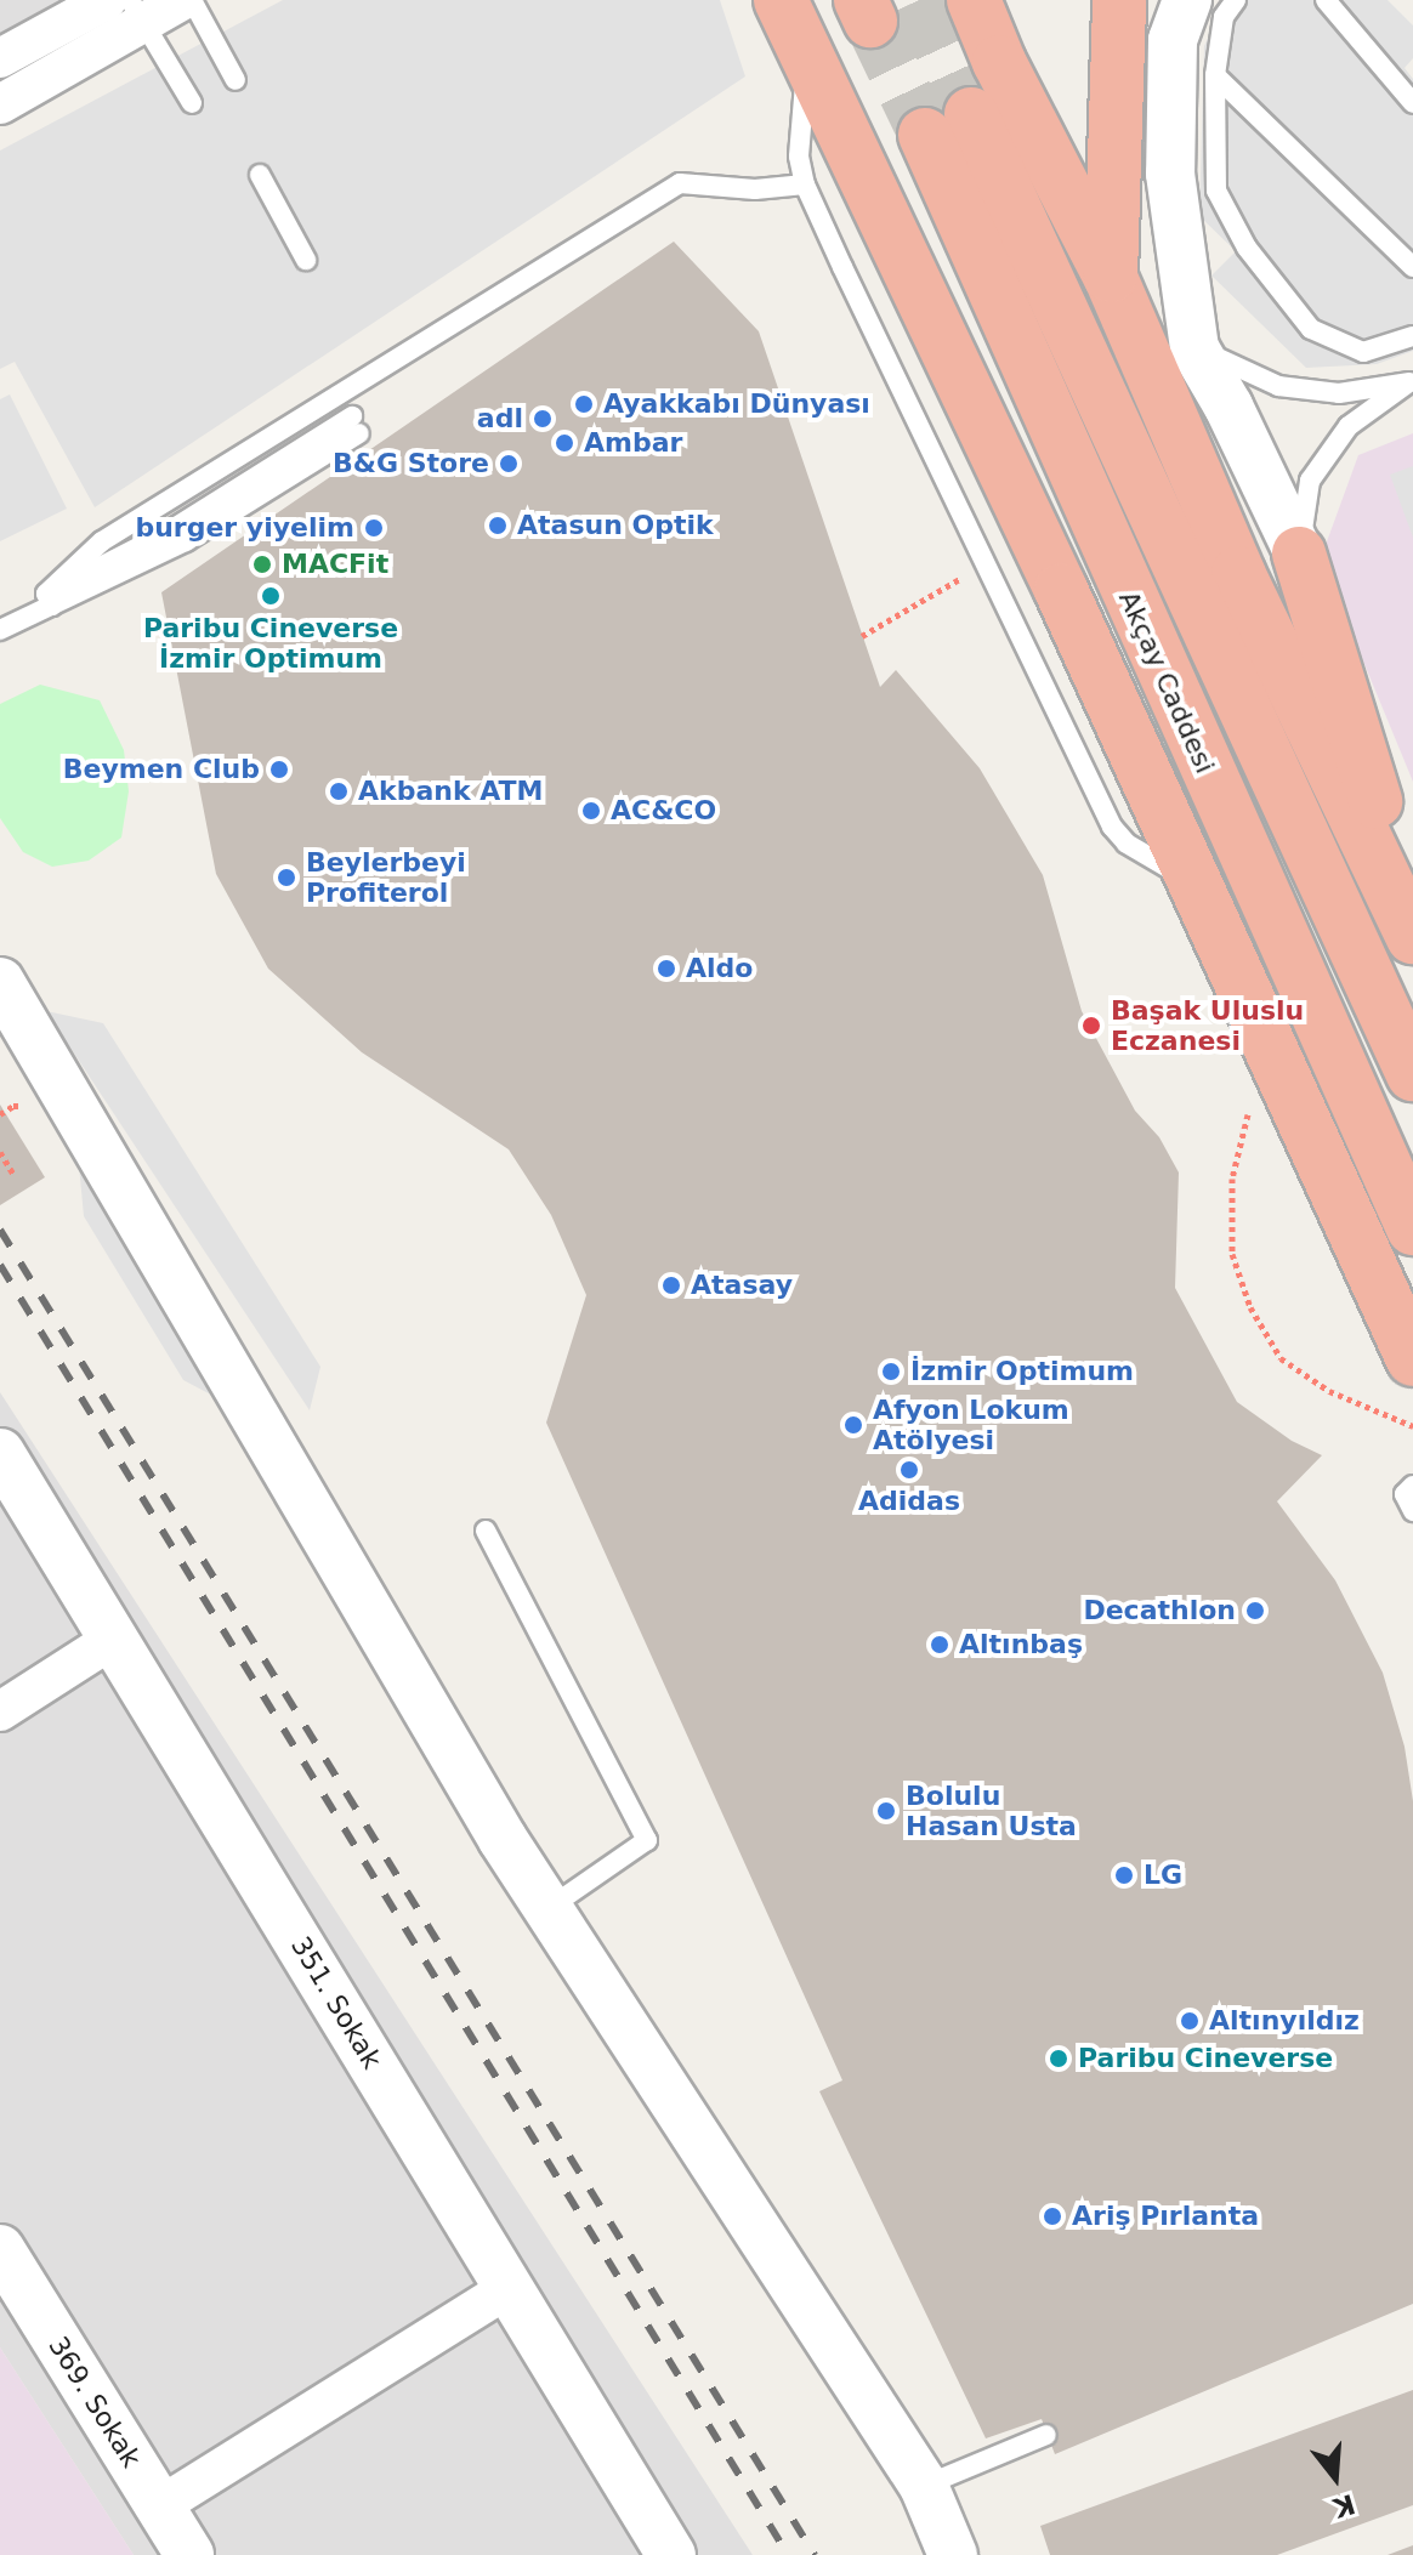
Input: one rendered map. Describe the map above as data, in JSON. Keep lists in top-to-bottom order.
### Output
{
  "streets": {
    "highway": ["Akçay Caddesi"],
    "street": ["351. Sokak", "369. Sokak"]
  },
  "places": [
    "Ayakkabı Dünyası",
    "adl",
    "Ambar",
    "B&G Store",
    "Atasun Optik",
    "burger yiyelim",
    "MACFit",
    "Paribu Cineverse İzmir Optimum",
    "Beymen Club",
    "Akbank ATM",
    "AC&CO",
    "Beylerbeyi Profiterol",
    "Aldo",
    "Başak Uluslu Eczanesi",
    "Atasay",
    "İzmir Optimum",
    "Afyon Lokum Atölyesi",
    "Adidas",
    "Decathlon",
    "Altınbaş",
    "Bolulu Hasan Usta",
    "LG",
    "Altınyıldız",
    "Paribu Cineverse",
    "Ariş Pırlanta"
  ],
  "north": "bottom"
}
